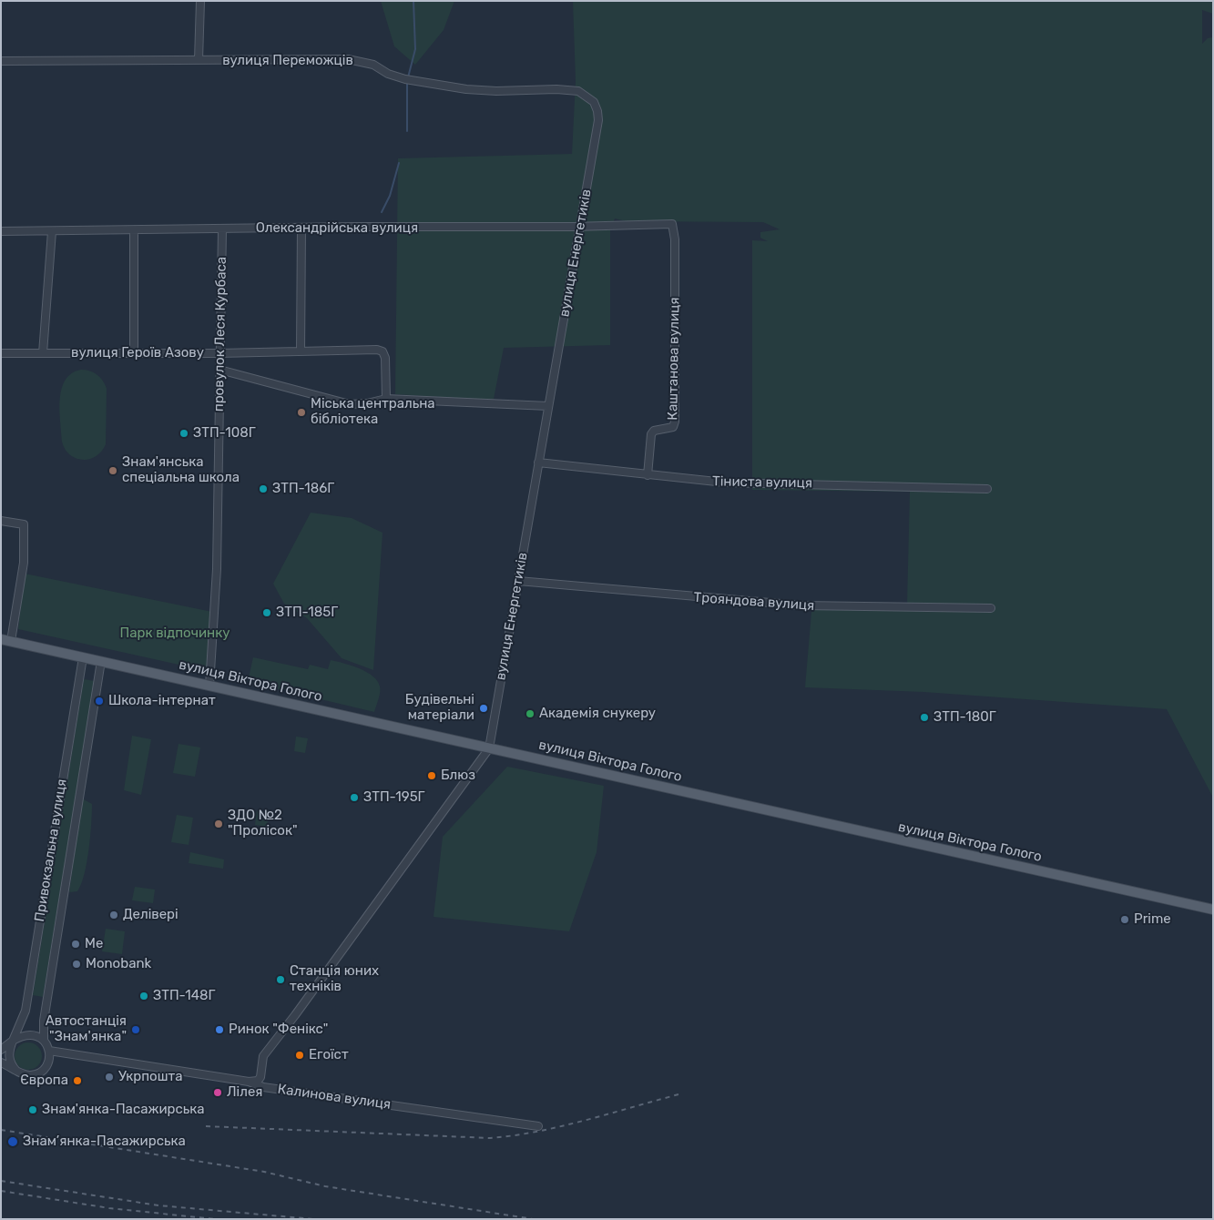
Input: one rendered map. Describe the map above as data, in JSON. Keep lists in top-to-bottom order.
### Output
{
  "streets": {
    "main road": ["вулиця Віктора Голого"],
    "street": [
      "вулиця Переможців",
      "Олександрійська вулиця",
      "вулиця Енергетиків",
      "провулок Леся Курбаса",
      "вулиця Героїв Азову",
      "Каштанова вулиця",
      "Тіниста вулиця",
      "Трояндова вулиця",
      "Привокзальна вулиця",
      "Калинова вулиця"
    ]
  },
  "crossings": [
    ["вулиця Переможців", "вулиця Енергетиків"],
    ["Олександрійська вулиця", "вулиця Енергетиків"],
    ["Олександрійська вулиця", "провулок Леся Курбаса"],
    ["Олександрійська вулиця", "Каштанова вулиця"],
    ["вулиця Енергетиків", "Тіниста вулиця"],
    ["вулиця Енергетиків", "Трояндова вулиця"],
    ["вулиця Енергетиків", "вулиця Віктора Голого"],
    ["вулиця Енергетиків", "Калинова вулиця"],
    ["провулок Леся Курбаса", "вулиця Героїв Азову"],
    ["провулок Леся Курбаса", "вулиця Віктора Голого"],
    ["Каштанова вулиця", "Тіниста вулиця"],
    ["вулиця Віктора Голого", "Привокзальна вулиця"],
    ["Привокзальна вулиця", "Калинова вулиця"]
  ],
  "parks": ["Парк відпочинку"],
  "places": [
    "Міська центральна бібліотека",
    "ЗТП-108Г",
    "Знам'янська спеціальна школа",
    "ЗТП-186Г",
    "ЗТП-185Г",
    "Школа-інтернат",
    "Будівельні матеріали",
    "Академія снукеру",
    "ЗТП-180Г",
    "Блюз",
    "ЗТП-195Г",
    "ЗДО №2 \"Пролісок\"",
    "Делівері",
    "Prime",
    "Me",
    "Monobank",
    "Станція юних техніків",
    "ЗТП-148Г",
    "Автостанція \"Знам'янка\"",
    "Ринок \"Фенікс\"",
    "Егоїст",
    "Укрпошта",
    "Європа",
    "Лілея",
    "Знам'янка-Пасажирська",
    "Знам’янка-Пасажирська"
  ]
}
